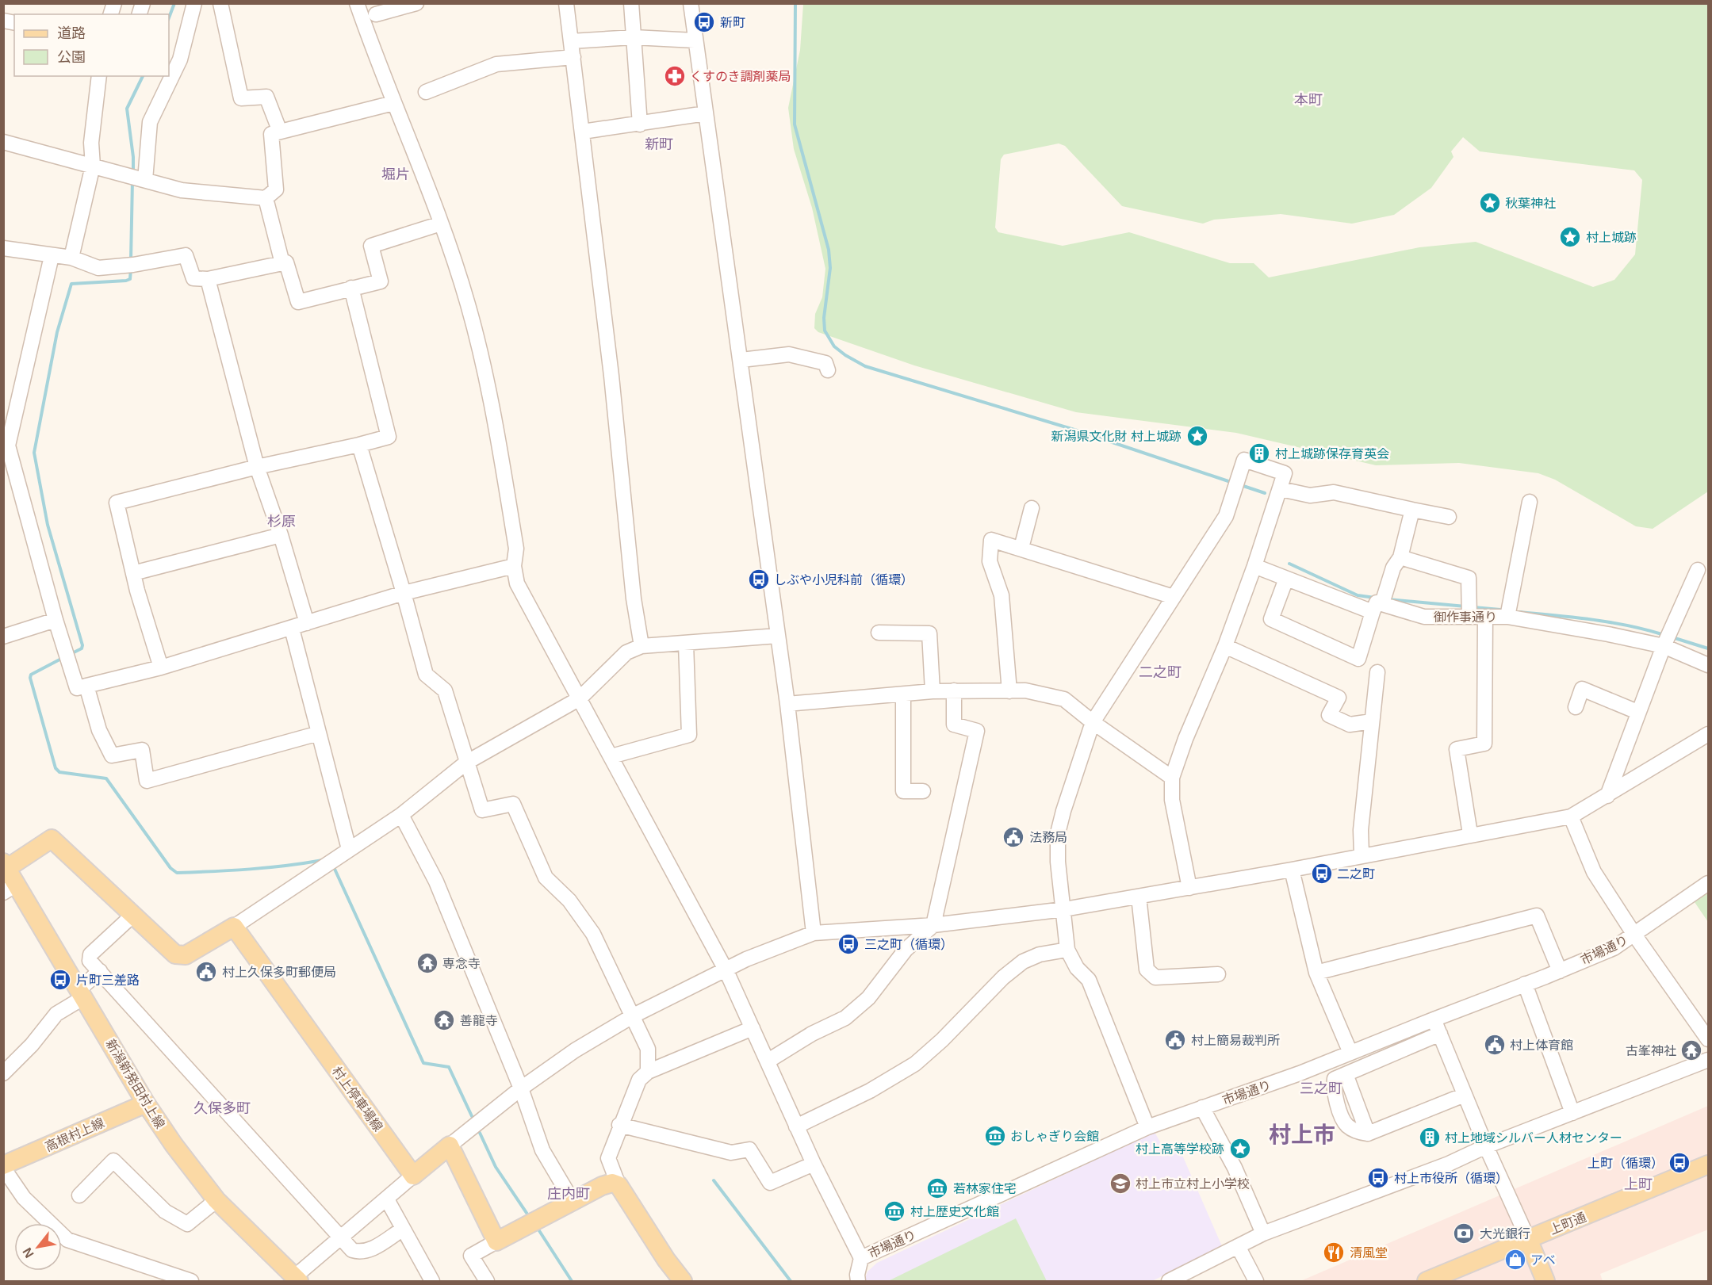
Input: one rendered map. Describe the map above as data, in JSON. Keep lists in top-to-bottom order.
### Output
{
  "streets": {
    "main road": [
      "新潟新発田村上線",
      "村上停車場線",
      "高根村上線",
      "上町通"
    ],
    "street": ["御作事通り", "市場通り"]
  },
  "crossings": [
    ["新潟新発田村上線", "高根村上線"]
  ],
  "districts": [
    "本町",
    "新町",
    "堀片",
    "杉原",
    "二之町",
    "三之町",
    "久保多町",
    "村上市",
    "上町",
    "庄内町"
  ],
  "places": {
    "bus stop": [
      "新町",
      "しぶや小児科前（循環）",
      "二之町",
      "三之町（循環）",
      "片町三差路",
      "上町（循環）",
      "村上市役所（循環）"
    ],
    "pharmacy": ["くすのき調剤薬局"],
    "place": [
      "秋葉神社",
      "村上城跡",
      "新潟県文化財 村上城跡",
      "村上高等学校跡"
    ],
    "building": ["村上城跡保存育英会", "村上地域シルバー人材センター"],
    "public building": [
      "法務局",
      "村上久保多町郵便局",
      "村上簡易裁判所",
      "村上体育館"
    ],
    "temple": ["専念寺", "善龍寺", "古峯神社"],
    "museum": ["おしゃぎり会館", "若林家住宅", "村上歴史文化館"],
    "school or university": ["村上市立村上小学校"],
    "bank": ["大光銀行"],
    "restaurant": ["清風堂"],
    "shop": ["アベ"]
  },
  "legend": ["道路", "公園"],
  "north": "bottom left"
}
